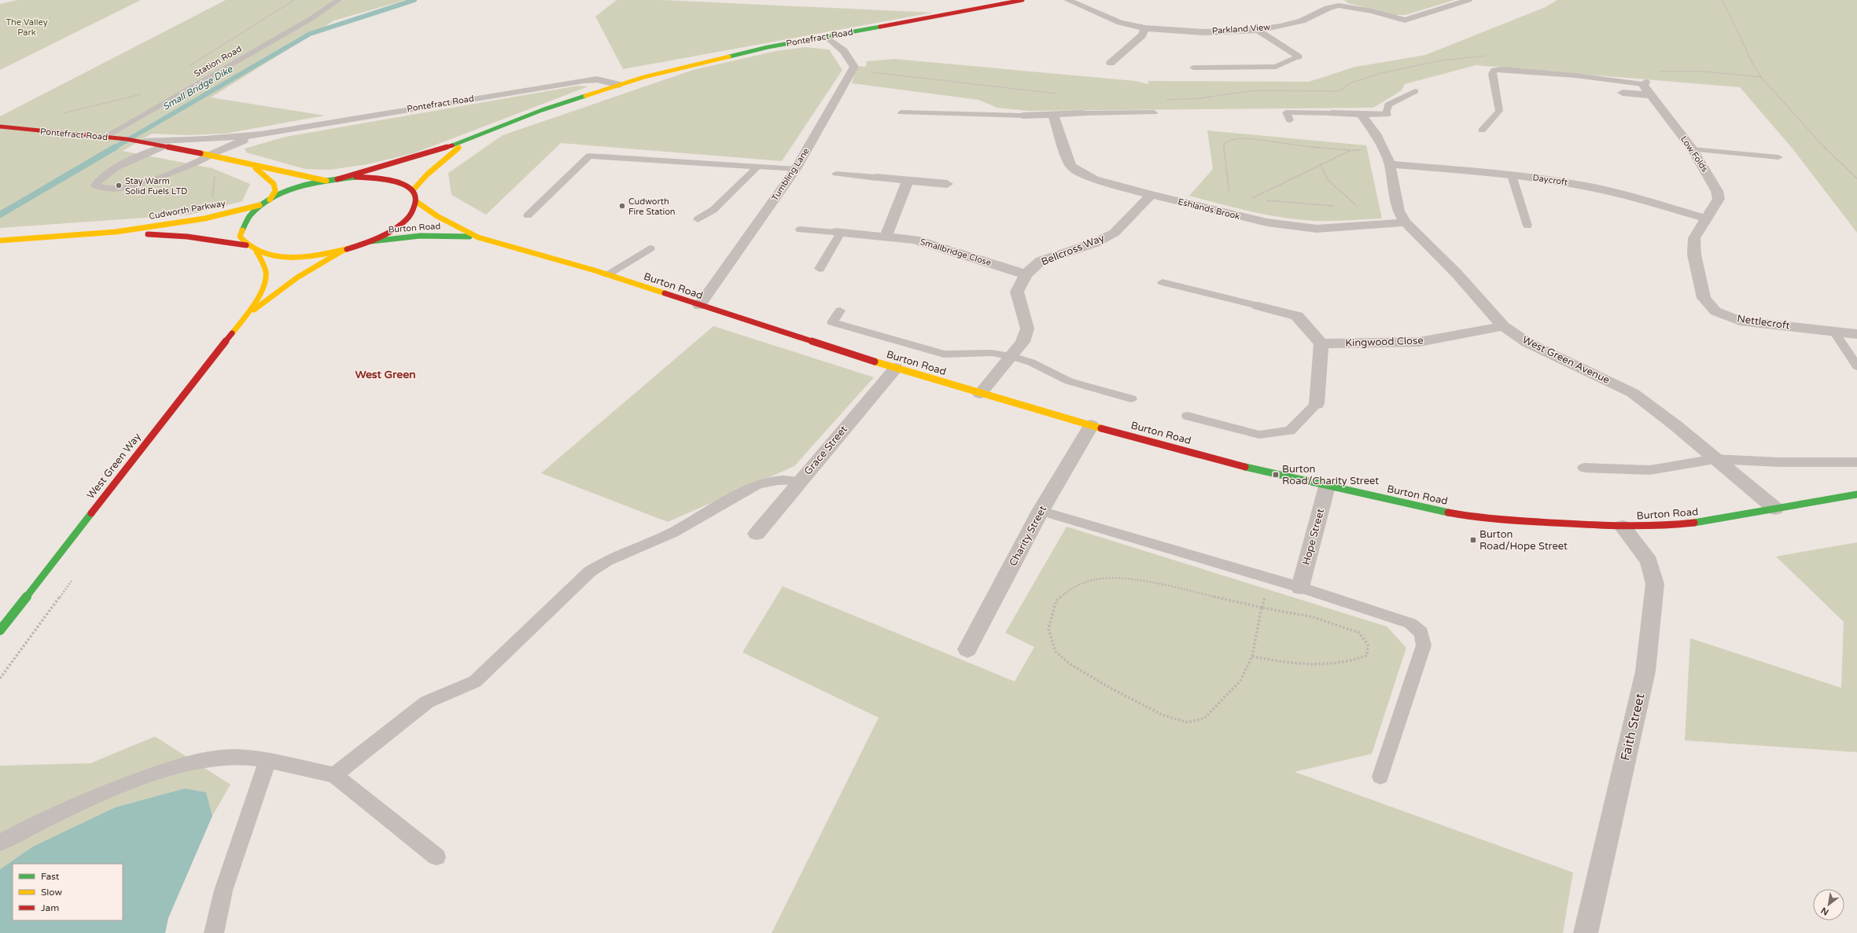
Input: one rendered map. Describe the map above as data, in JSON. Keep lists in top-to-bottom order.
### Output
{
  "streets": {
    "main road": [
      "Pontefract Road",
      "Cudworth Parkway",
      "Burton Road",
      "West Green Way"
    ],
    "street": [
      "Parkland View",
      "Low Folds",
      "Tumbling Lane",
      "Daycroft",
      "Eshlands Brook",
      "Bellcross Way",
      "Smallbridge Close",
      "Nettlecroft",
      "Kingwood Close",
      "West Green Avenue",
      "Grace Street",
      "Charity Street",
      "Hope Street",
      "Faith Street"
    ],
    "lane": ["Station Road"]
  },
  "crossings": [
    ["Pontefract Road", "Station Road"],
    ["Low Folds", "Daycroft"],
    ["Low Folds", "Nettlecroft"],
    ["Tumbling Lane", "Burton Road"],
    ["Daycroft", "Nettlecroft"],
    ["Daycroft", "West Green Avenue"],
    ["Eshlands Brook", "Bellcross Way"],
    ["Eshlands Brook", "West Green Avenue"],
    ["Burton Road", "Bellcross Way"],
    ["Burton Road", "West Green Avenue"],
    ["Burton Road", "Grace Street"],
    ["Burton Road", "Charity Street"],
    ["Burton Road", "Hope Street"],
    ["Burton Road", "Faith Street"],
    ["Bellcross Way", "Smallbridge Close"],
    ["Kingwood Close", "West Green Avenue"]
  ],
  "districts": ["West Green"],
  "water": ["Small Bridge Dike"],
  "parks": ["The Valley Park"],
  "places": {
    "other": ["Stay Warm Solid Fuels LTD", "Cudworth Fire Station"],
    "transit": ["Burton Road/Charity Street", "Burton Road/Hope Street"]
  },
  "legend": ["Fast", "Slow", "Jam"],
  "north": "bottom left"
}
